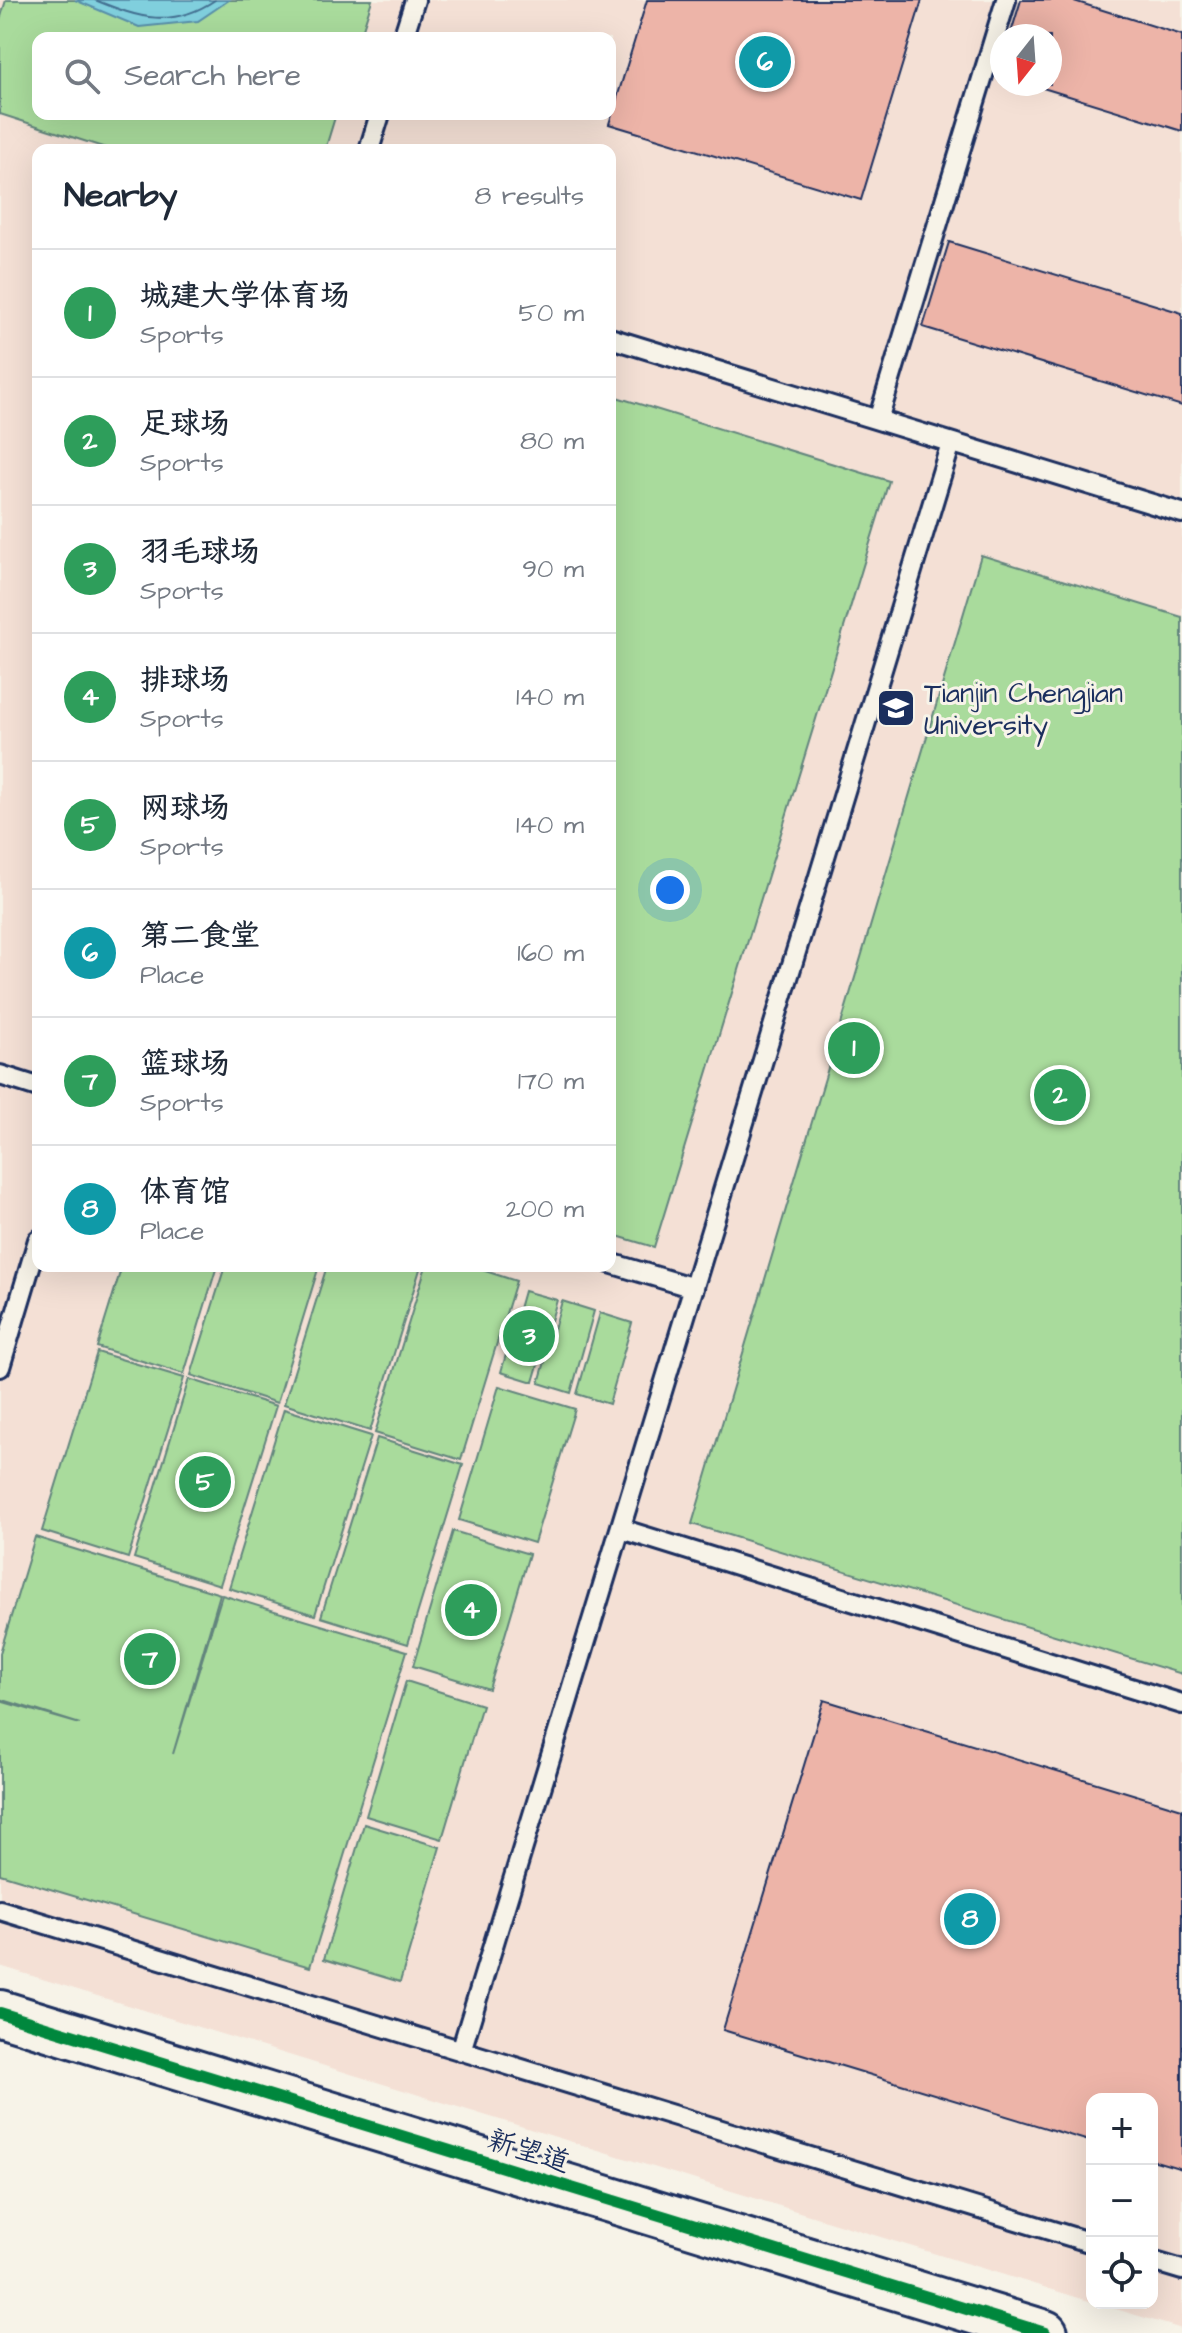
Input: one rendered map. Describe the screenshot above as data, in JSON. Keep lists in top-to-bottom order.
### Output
{
  "streets": {
    "street": ["新望道"]
  },
  "places": {
    "school or university": ["Tianjin Chengjian University"]
  },
  "north": "bottom",
  "page": {
    "pins": [
      "6",
      "1",
      "2",
      "3",
      "5",
      "4",
      "7",
      "8"
    ],
    "search": "Search here",
    "heading": ["Nearby", "8 results"],
    "list": [
      {
        "mark": "1",
        "name": "城建大学体育场",
        "note": "Sports",
        "value": "50 m"
      },
      {
        "mark": "2",
        "name": "足球场",
        "note": "Sports",
        "value": "80 m"
      },
      {
        "mark": "3",
        "name": "羽毛球场",
        "note": "Sports",
        "value": "90 m"
      },
      {
        "mark": "4",
        "name": "排球场",
        "note": "Sports",
        "value": "140 m"
      },
      {
        "mark": "5",
        "name": "网球场",
        "note": "Sports",
        "value": "140 m"
      },
      {
        "mark": "6",
        "name": "第二食堂",
        "note": "Place",
        "value": "160 m"
      },
      {
        "mark": "7",
        "name": "篮球场",
        "note": "Sports",
        "value": "170 m"
      },
      {
        "mark": "8",
        "name": "体育馆",
        "note": "Place",
        "value": "200 m"
      }
    ],
    "map_buttons": ["+", "−"]
  }
}
